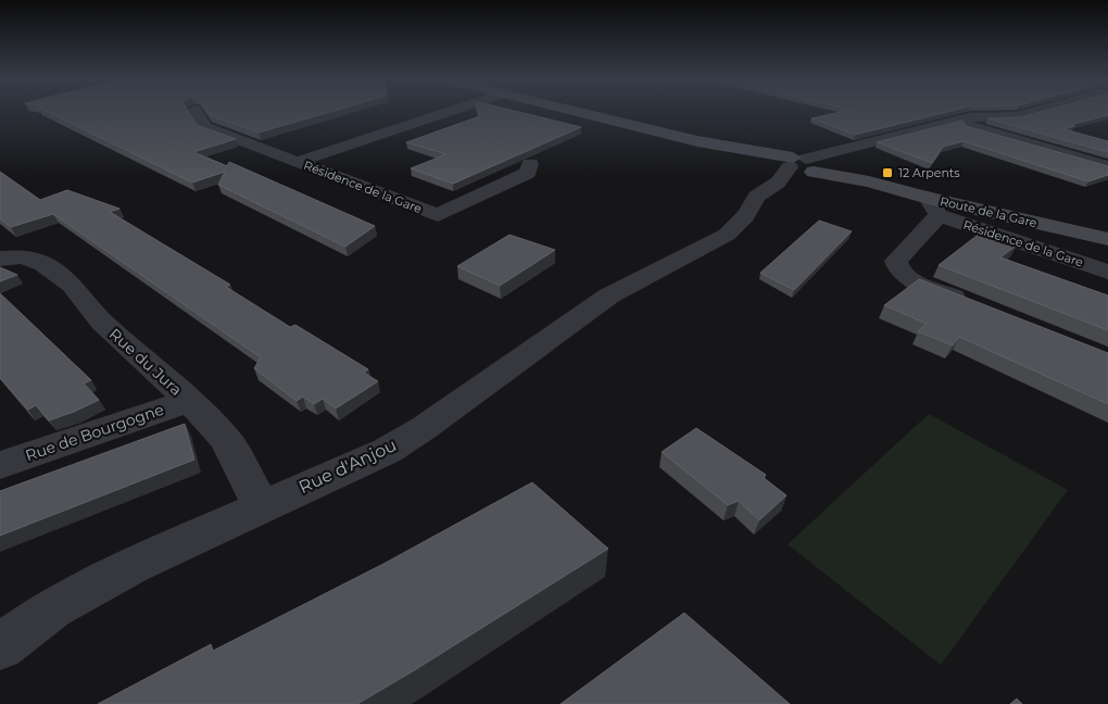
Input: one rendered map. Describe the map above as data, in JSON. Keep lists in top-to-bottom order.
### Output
{
  "streets": {
    "street": [
      "Résidence de la Gare",
      "Route de la Gare",
      "Rue du Jura",
      "Rue de Bourgogne",
      "Rue d'Anjou"
    ]
  },
  "crossings": [
    ["Résidence de la Gare", "Route de la Gare"],
    ["Route de la Gare", "Rue d'Anjou"],
    ["Rue du Jura", "Rue de Bourgogne"],
    ["Rue du Jura", "Rue d'Anjou"]
  ],
  "places": {
    "transit": ["12 Arpents"]
  }
}
